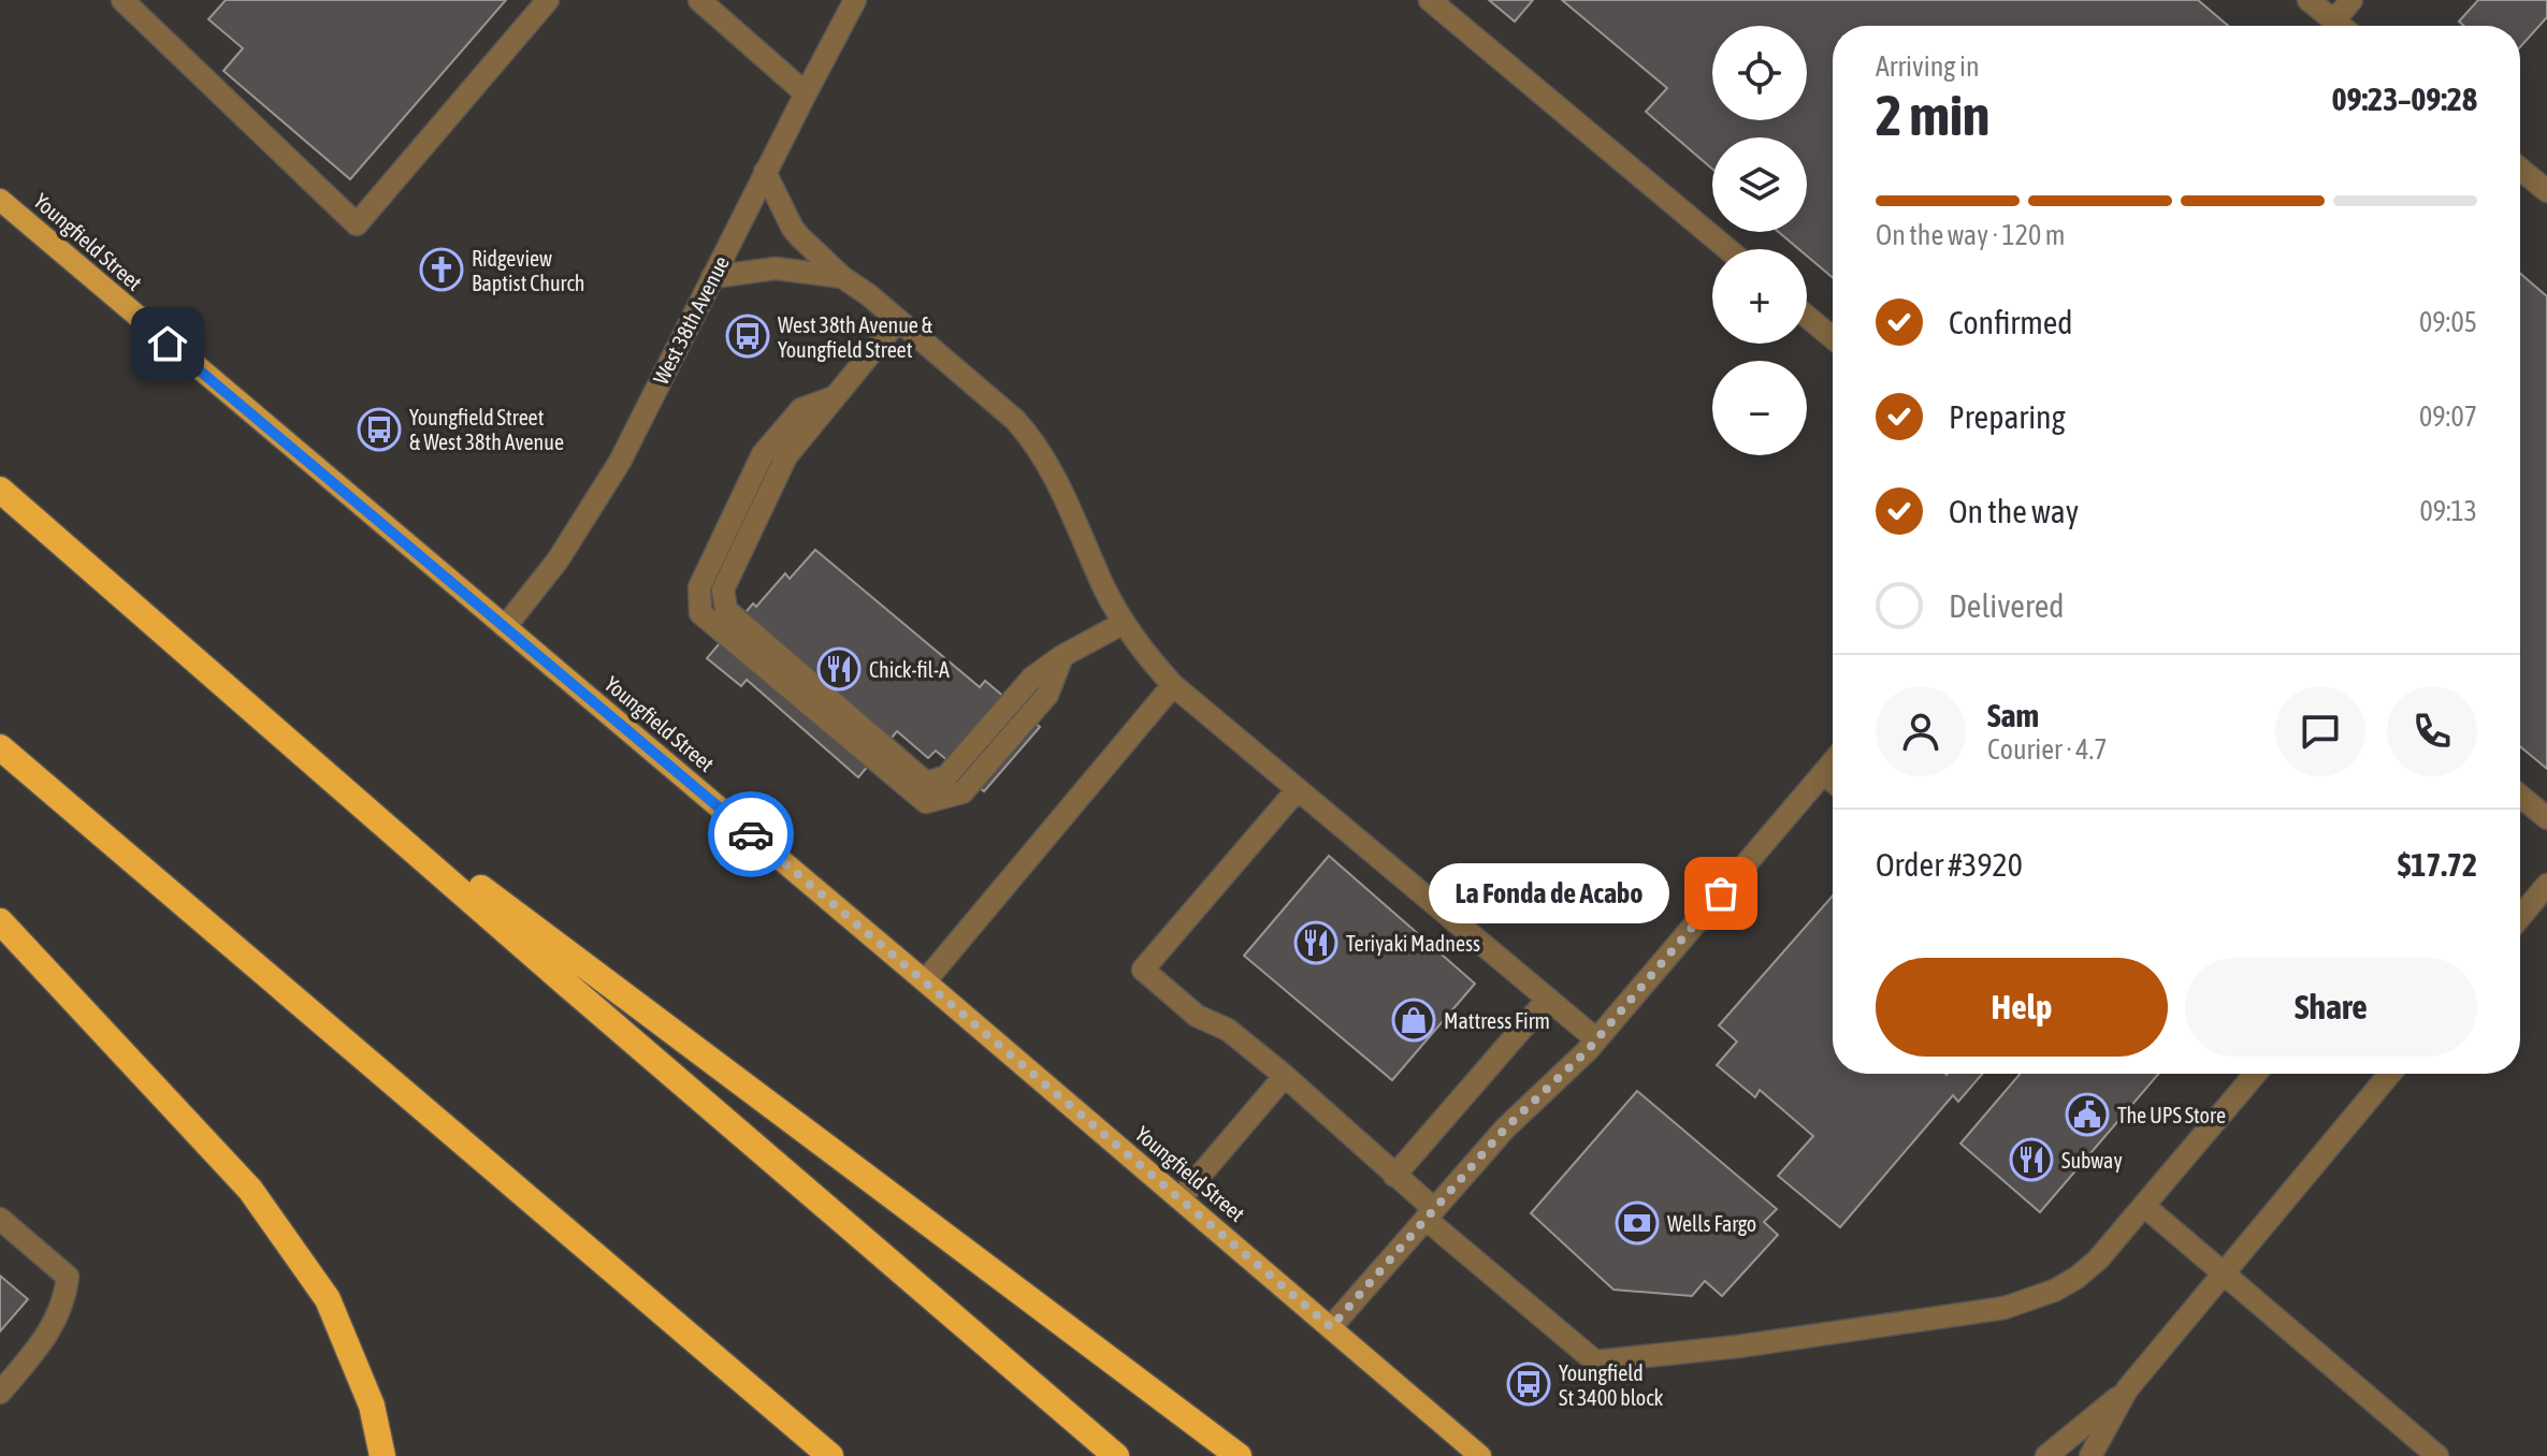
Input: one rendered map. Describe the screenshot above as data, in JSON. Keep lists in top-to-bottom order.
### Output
{
  "streets": {
    "main road": ["Youngfield Street"],
    "street": ["West 38th Avenue"]
  },
  "crossings": [
    ["Youngfield Street", "West 38th Avenue"]
  ],
  "places": {
    "church": ["Ridgeview Baptist Church"],
    "bus stop": ["West 38th Avenue & Youngfield Street", "Youngfield Street & West 38th Avenue", "Youngfield St 3400 block"],
    "restaurant": ["Chick-fil-A", "Teriyaki Madness", "Subway"],
    "other": ["La Fonda de Acabo"],
    "shop": ["Mattress Firm"],
    "public building": ["The UPS Store"],
    "bank": ["Wells Fargo"]
  },
  "page": {
    "map_buttons": ["+", "−"],
    "heading": ["2 min", "Arriving in", "09:23–09:28"],
    "panel": [
      "Sam",
      "Courier · 4.7",
      "Order #3920",
      "$17.72"
    ],
    "bar": "On the way · 120 m",
    "list": [
      ["Confirmed", "09:05"],
      ["Preparing", "09:07"],
      ["On the way", "09:13"],
      "Delivered"
    ],
    "bubble": "La Fonda de Acabo",
    "buttons": ["Help", "Share"]
  }
}
